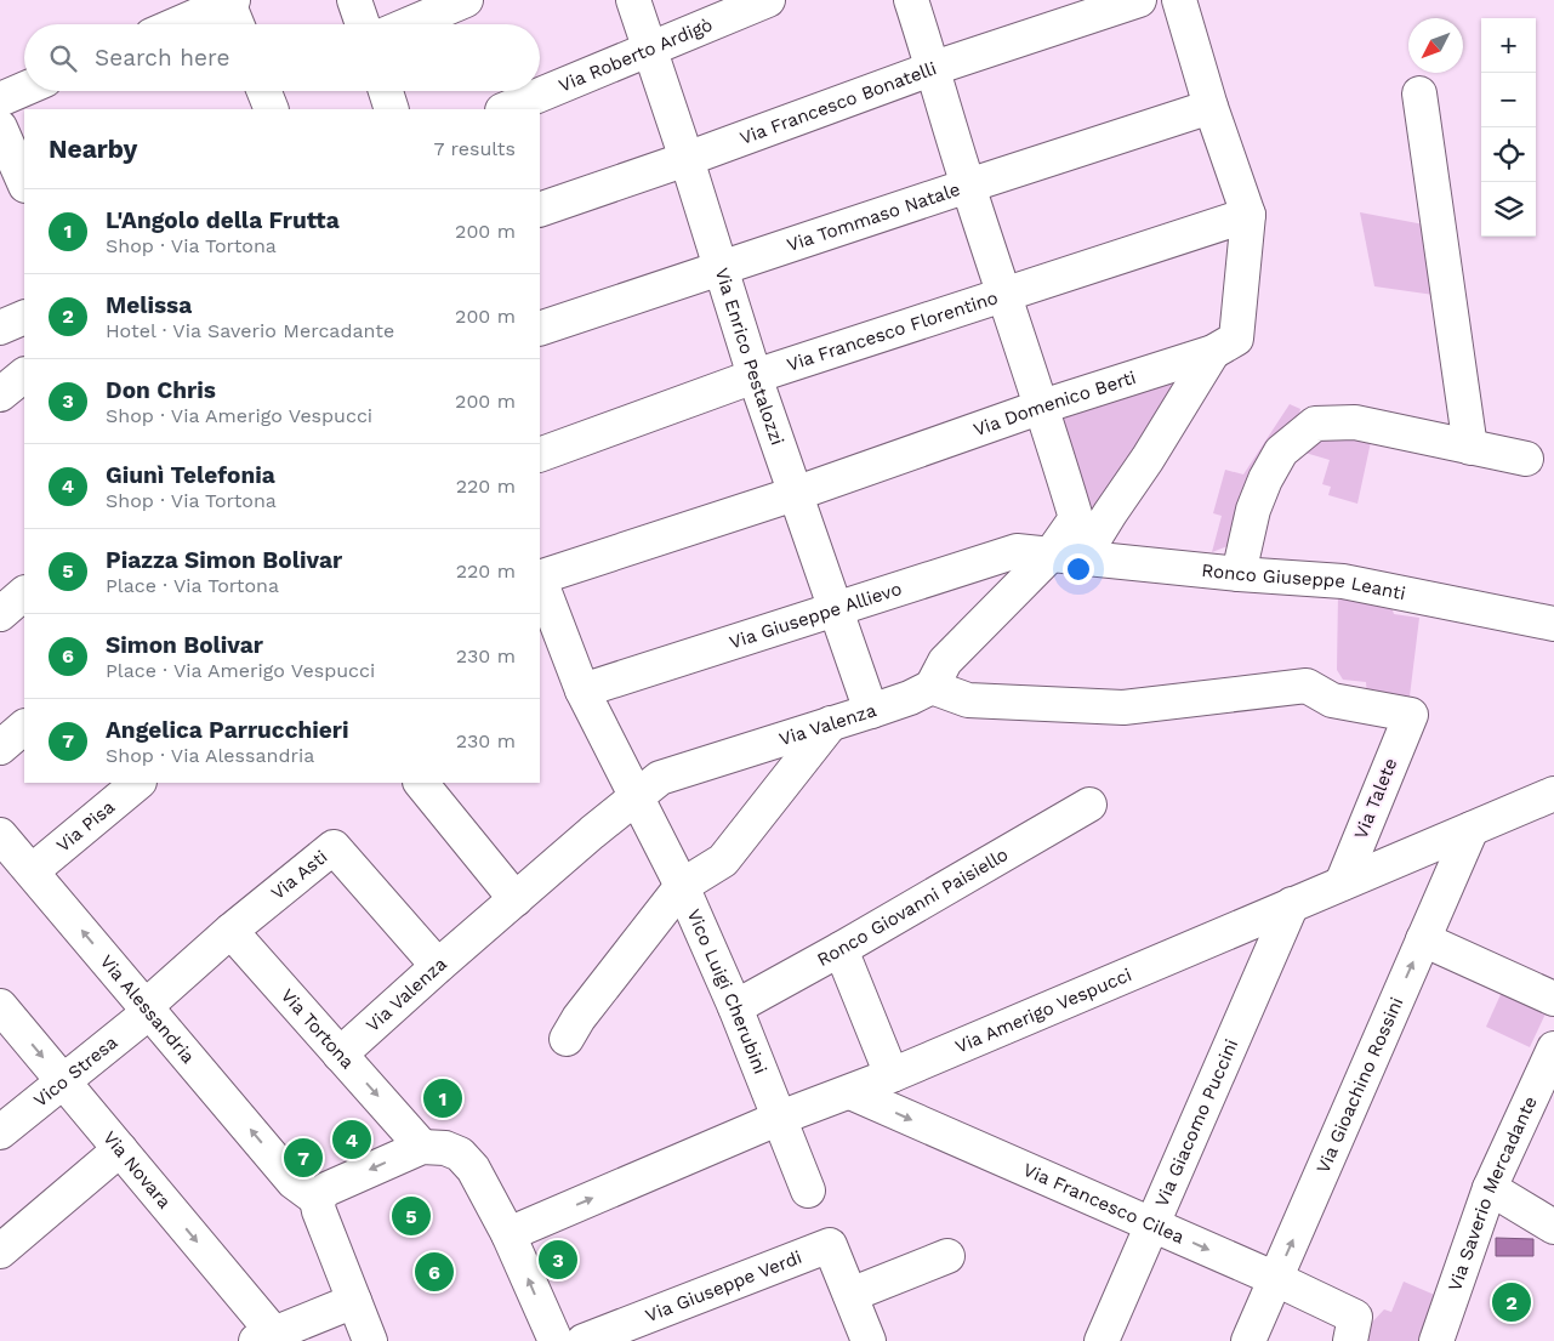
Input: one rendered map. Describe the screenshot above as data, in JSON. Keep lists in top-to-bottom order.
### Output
{
  "streets": {
    "street": [
      "Via Roberto Ardigò",
      "Via Francesco Bonatelli",
      "Via Tommaso Natale",
      "Via Francesco Florentino",
      "Via Enrico Pestalozzi",
      "Via Domenico Berti",
      "Ronco Giuseppe Leanti",
      "Via Giuseppe Allievo",
      "Via Valenza",
      "Via Talete",
      "Via Pisa",
      "Via Asti",
      "Ronco Giovanni Paisiello",
      "Vico Luigi Cherubini",
      "Via Alessandria",
      "Via Amerigo Vespucci",
      "Via Tortona",
      "Vico Stresa",
      "Via Gioachino Rossini",
      "Via Giacomo Puccini",
      "Via Novara",
      "Via Saverio Mercadante",
      "Via Francesco Cilea",
      "Via Giuseppe Verdi"
    ]
  },
  "crossings": [
    ["Via Roberto Ardigò", "Via Enrico Pestalozzi"],
    ["Via Francesco Bonatelli", "Via Enrico Pestalozzi"],
    ["Via Tommaso Natale", "Via Enrico Pestalozzi"],
    ["Via Tommaso Natale", "Via Domenico Berti"],
    ["Via Francesco Florentino", "Via Enrico Pestalozzi"],
    ["Via Francesco Florentino", "Via Domenico Berti"],
    ["Via Enrico Pestalozzi", "Via Domenico Berti"],
    ["Via Enrico Pestalozzi", "Via Giuseppe Allievo"],
    ["Via Enrico Pestalozzi", "Via Valenza"],
    ["Via Domenico Berti", "Vico Luigi Cherubini"],
    ["Ronco Giuseppe Leanti", "Via Giuseppe Allievo"],
    ["Via Giuseppe Allievo", "Vico Luigi Cherubini"],
    ["Via Valenza", "Via Talete"],
    ["Via Valenza", "Via Asti"],
    ["Via Valenza", "Vico Luigi Cherubini"],
    ["Via Valenza", "Via Tortona"],
    ["Via Talete", "Via Amerigo Vespucci"],
    ["Via Pisa", "Via Alessandria"],
    ["Via Asti", "Via Alessandria"],
    ["Via Asti", "Via Tortona"],
    ["Via Asti", "Vico Stresa"],
    ["Ronco Giovanni Paisiello", "Vico Luigi Cherubini"],
    ["Vico Luigi Cherubini", "Via Amerigo Vespucci"],
    ["Via Alessandria", "Vico Stresa"],
    ["Via Amerigo Vespucci", "Via Gioachino Rossini"],
    ["Via Amerigo Vespucci", "Via Giacomo Puccini"],
    ["Via Amerigo Vespucci", "Via Francesco Cilea"],
    ["Vico Stresa", "Via Novara"],
    ["Via Gioachino Rossini", "Via Francesco Cilea"],
    ["Via Giacomo Puccini", "Via Francesco Cilea"]
  ],
  "one_way": ["Via Alessandria", "Via Gioachino Rossini", "Via Francesco Cilea"],
  "north": "bottom left",
  "page": {
    "map_buttons": ["+", "−"],
    "search": "Search here",
    "heading": ["Nearby", "7 results"],
    "list": [
      {
        "mark": "1",
        "name": "L'Angolo della Frutta",
        "note": "Shop · Via Tortona",
        "value": "200 m"
      },
      {
        "mark": "2",
        "name": "Melissa",
        "note": "Hotel · Via Saverio Mercadante",
        "value": "200 m"
      },
      {
        "mark": "3",
        "name": "Don Chris",
        "note": "Shop · Via Amerigo Vespucci",
        "value": "200 m"
      },
      {
        "mark": "4",
        "name": "Giunì Telefonia",
        "note": "Shop · Via Tortona",
        "value": "220 m"
      },
      {
        "mark": "5",
        "name": "Piazza Simon Bolivar",
        "note": "Place · Via Tortona",
        "value": "220 m"
      },
      {
        "mark": "6",
        "name": "Simon Bolivar",
        "note": "Place · Via Amerigo Vespucci",
        "value": "230 m"
      },
      {
        "mark": "7",
        "name": "Angelica Parrucchieri",
        "note": "Shop · Via Alessandria",
        "value": "230 m"
      }
    ],
    "pins": [
      "1",
      "4",
      "7",
      "5",
      "3",
      "6",
      "2"
    ]
  }
}
